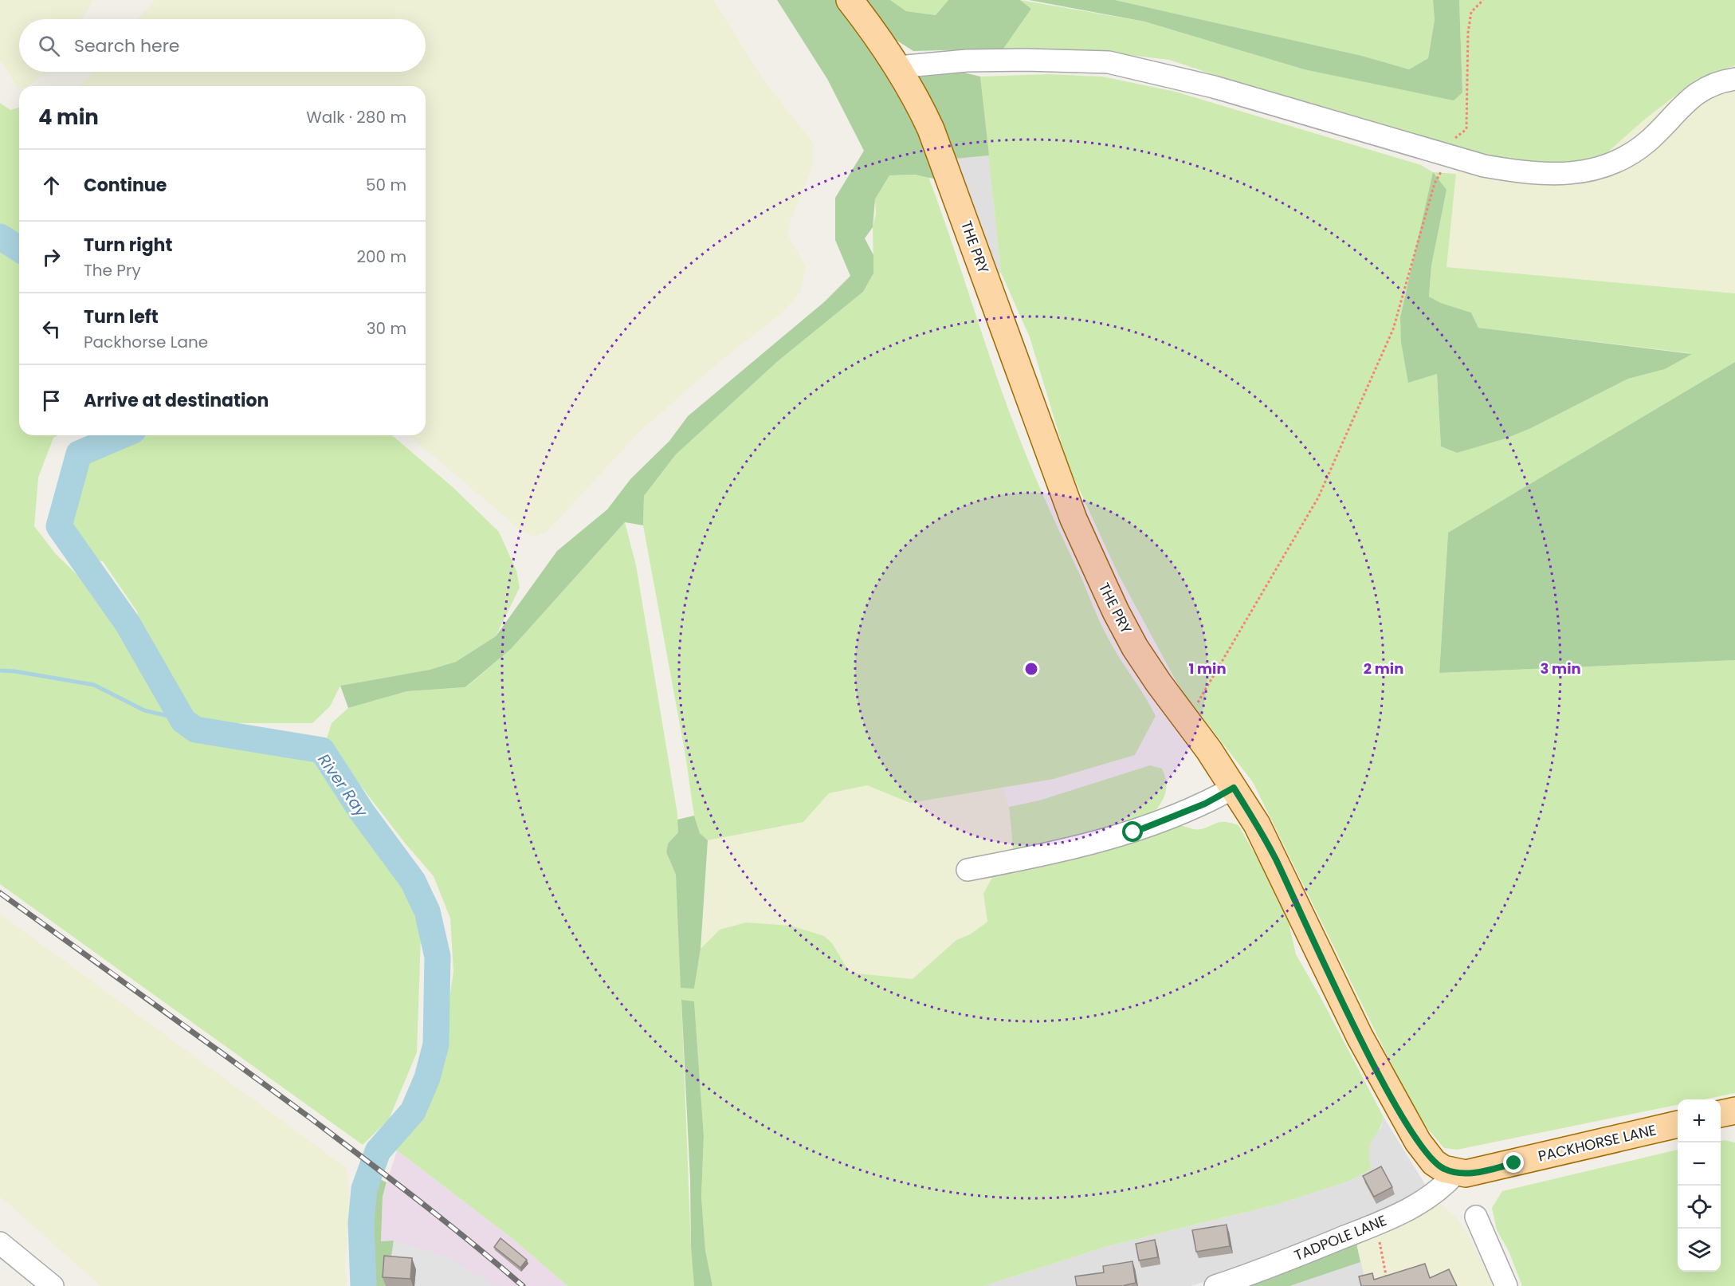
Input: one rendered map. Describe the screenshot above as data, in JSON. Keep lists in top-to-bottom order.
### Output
{
  "streets": {
    "main road": ["THE PRY", "PACKHORSE LANE"],
    "street": ["TADPOLE LANE"]
  },
  "crossings": [
    ["THE PRY", "PACKHORSE LANE"],
    ["THE PRY", "TADPOLE LANE"],
    ["PACKHORSE LANE", "TADPOLE LANE"]
  ],
  "water": ["River Ray"],
  "page": {
    "search": "Search here",
    "heading": ["4 min", "Walk · 280 m"],
    "list": [
      ["Continue", "50 m"],
      ["Turn right", "The Pry", "200 m"],
      ["Turn left", "Packhorse Lane", "30 m"],
      "Arrive at destination"
    ],
    "map_buttons": ["+", "−"]
  },
  "rings": ["1 min", "2 min", "3 min"]
}
